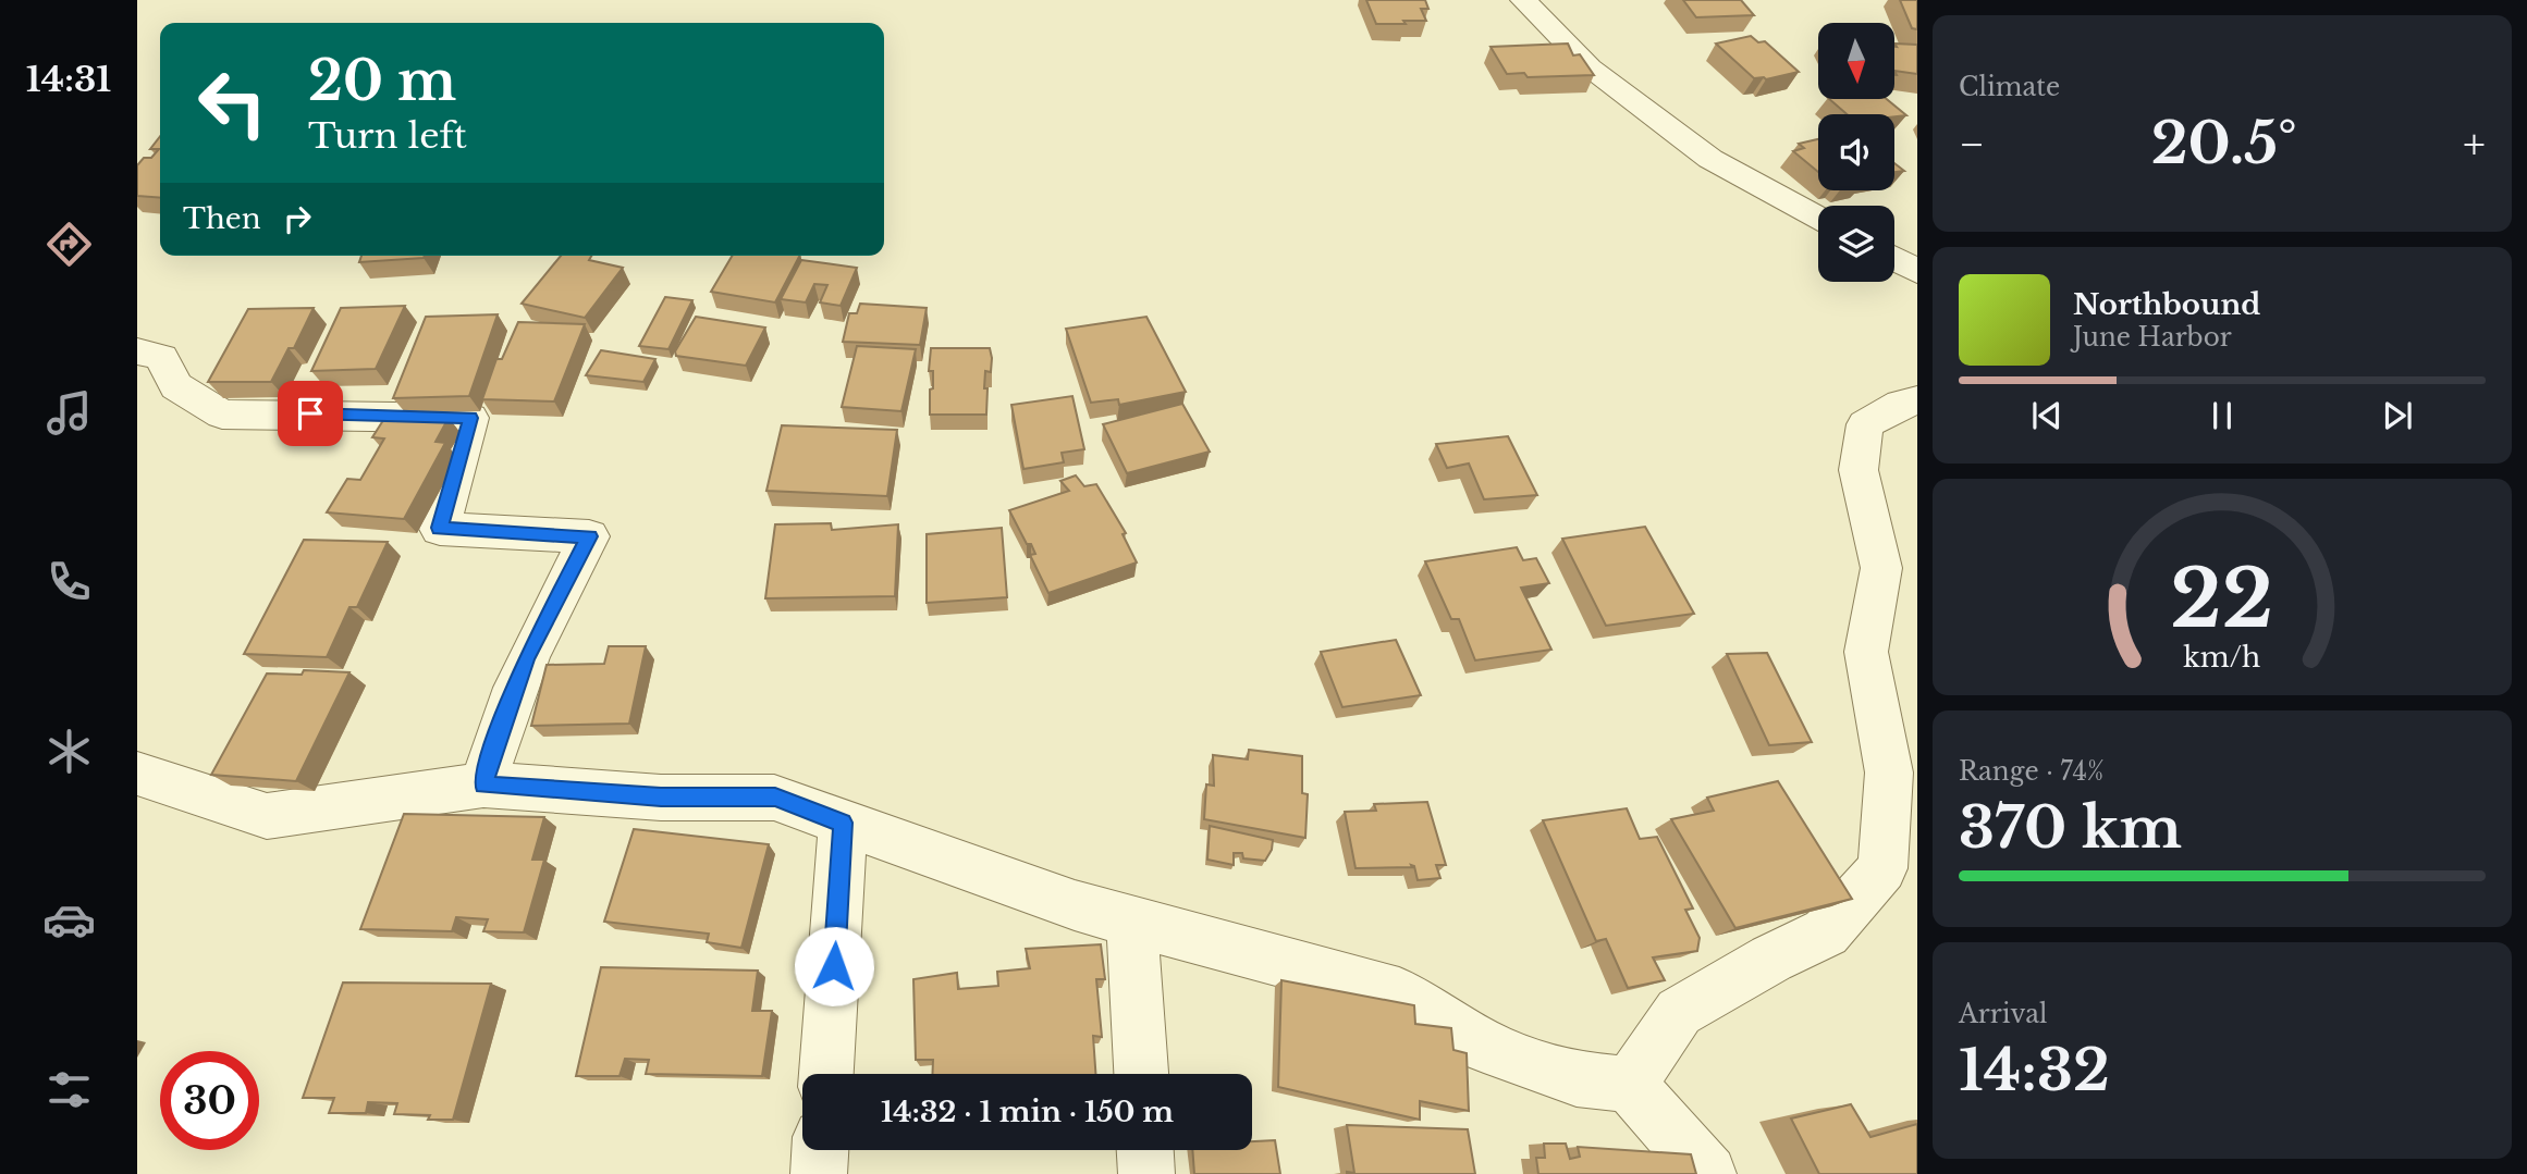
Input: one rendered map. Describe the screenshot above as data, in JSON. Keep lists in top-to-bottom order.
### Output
{
  "north": "bottom",
  "page": {
    "tabs": "14:31",
    "tile": [
      "Climate",
      ["Range · 74%", "370 km"],
      ["Arrival", "14:32"]
    ],
    "turn": ["20 m", "Turn left"],
    "heat": ["−", "20.5°", "+"],
    "then": "Then",
    "song": ["Northbound", "June Harbor"],
    "limit": "30",
    "trip": "14:32 · 1 min · 150 m",
    "gauge": ["22", "km/h"]
  }
}
